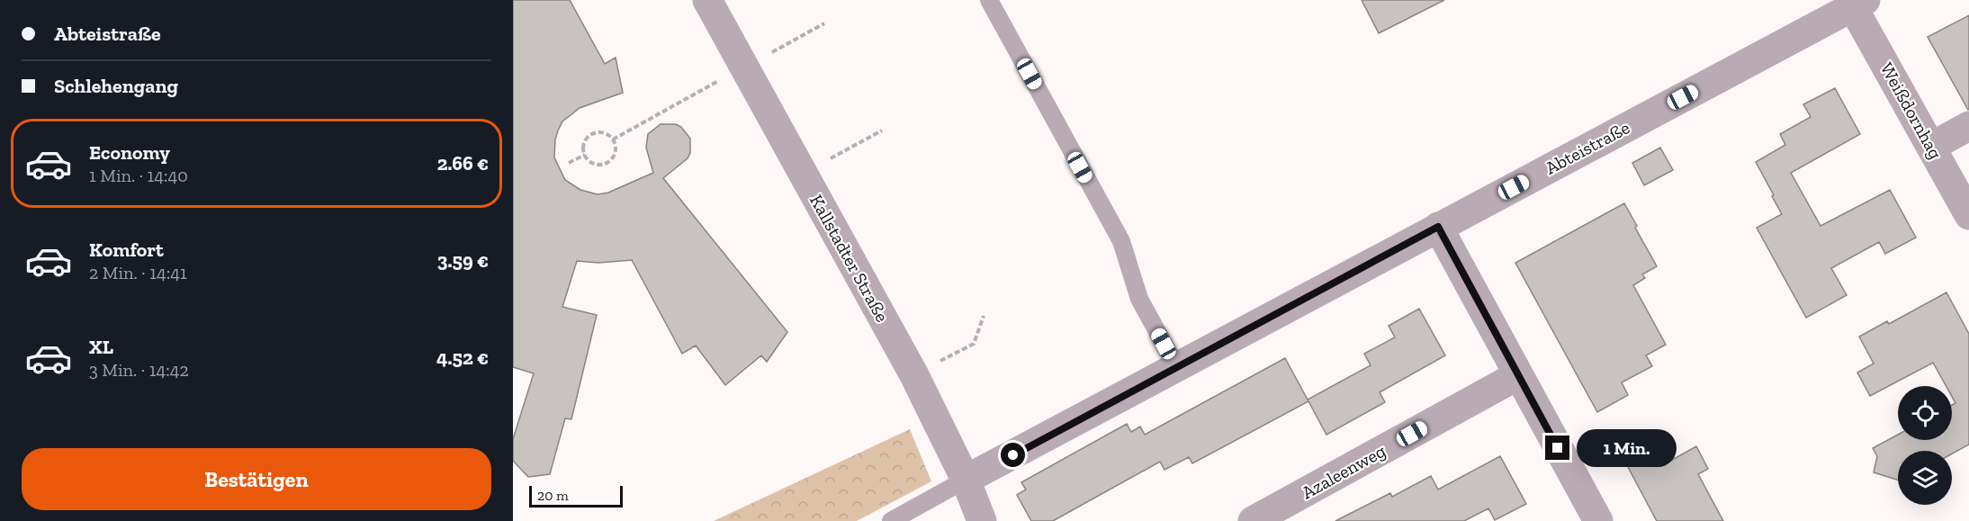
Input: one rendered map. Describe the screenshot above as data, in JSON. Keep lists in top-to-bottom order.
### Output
{
  "streets": {
    "street": [
      "Weißdornhag",
      "Abteistraße",
      "Kallstadter Straße",
      "Azaleenweg"
    ]
  },
  "crossings": [
    ["Weißdornhag", "Abteistraße"],
    ["Abteistraße", "Kallstadter Straße"]
  ],
  "scale_bar": "20 m",
  "page": {
    "banner": ["Abteistraße", "Schlehengang"],
    "list": [
      {
        "name": "Economy",
        "note": "1 Min. · 14:40",
        "value": "2.66 €"
      },
      {
        "name": "Komfort",
        "note": "2 Min. · 14:41",
        "value": "3.59 €"
      },
      {
        "name": "XL",
        "note": "3 Min. · 14:42",
        "value": "4.52 €"
      }
    ],
    "bubble": "1 Min.",
    "buttons": "Bestätigen",
    "scale": "20 m"
  }
}
